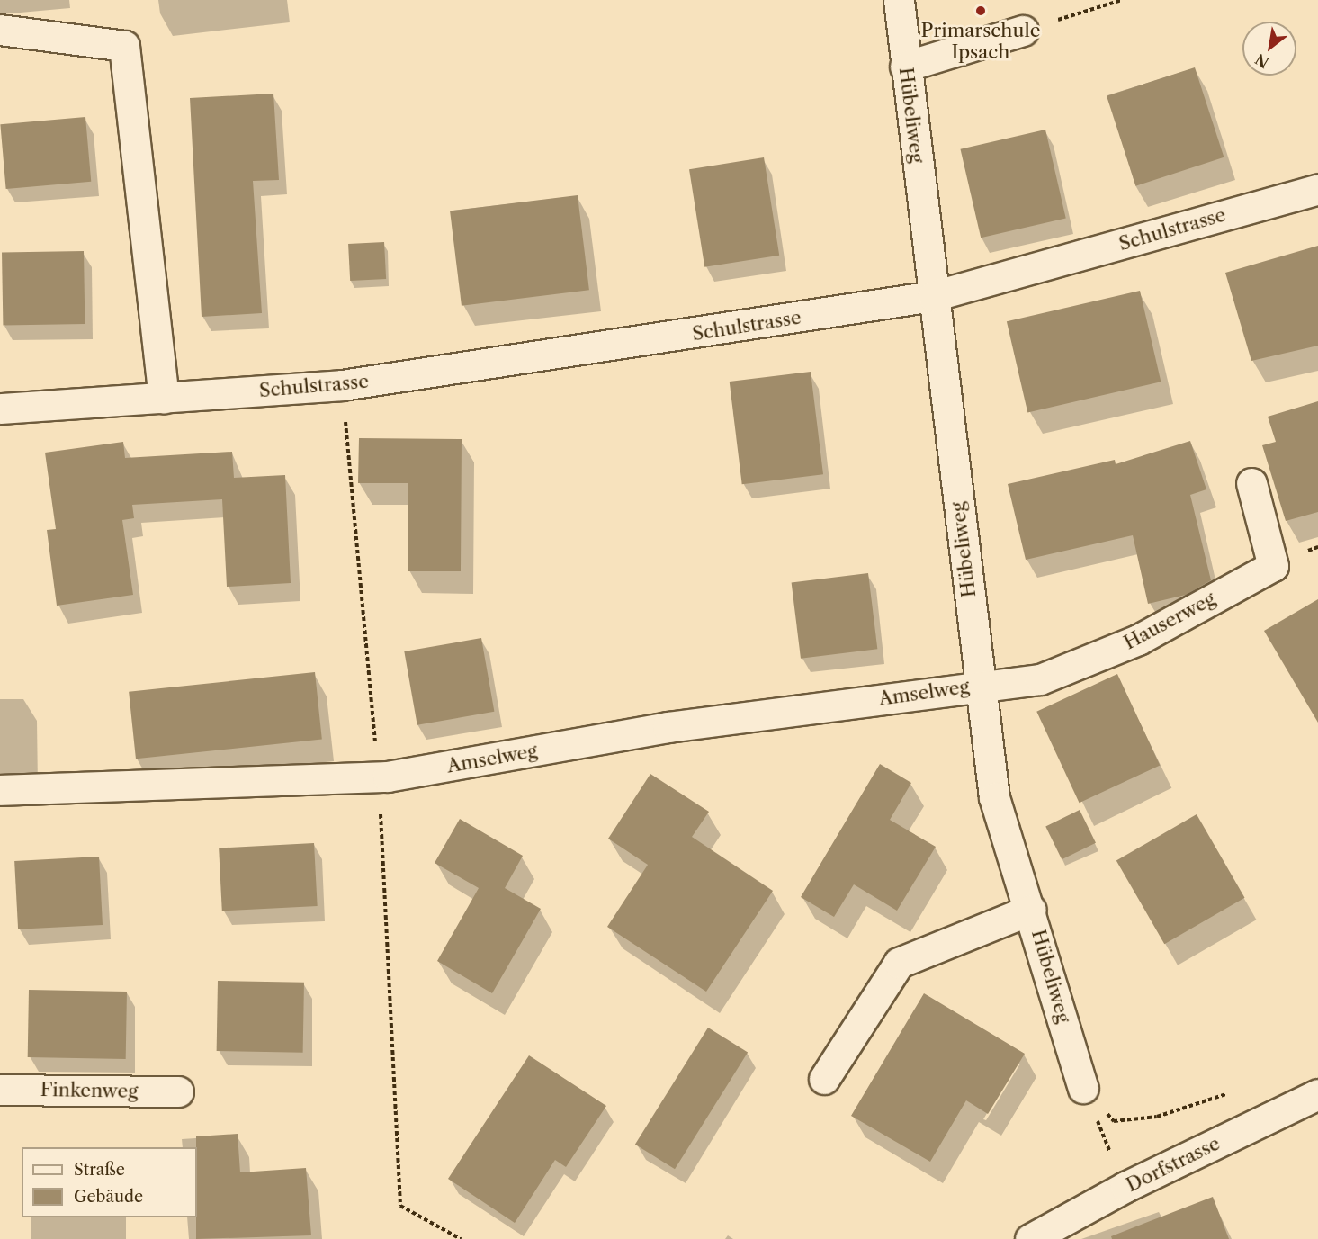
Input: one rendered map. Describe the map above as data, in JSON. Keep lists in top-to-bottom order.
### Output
{
  "streets": {
    "street": [
      "Hübeliweg",
      "Schulstrasse",
      "Hauserweg",
      "Amselweg",
      "Finkenweg",
      "Dorfstrasse"
    ]
  },
  "crossings": [
    ["Hübeliweg", "Schulstrasse"],
    ["Hübeliweg", "Hauserweg"],
    ["Hübeliweg", "Amselweg"],
    ["Hauserweg", "Amselweg"]
  ],
  "places": ["Primarschule Ipsach"],
  "legend": ["Straße", "Gebäude"],
  "north": "bottom left"
}
